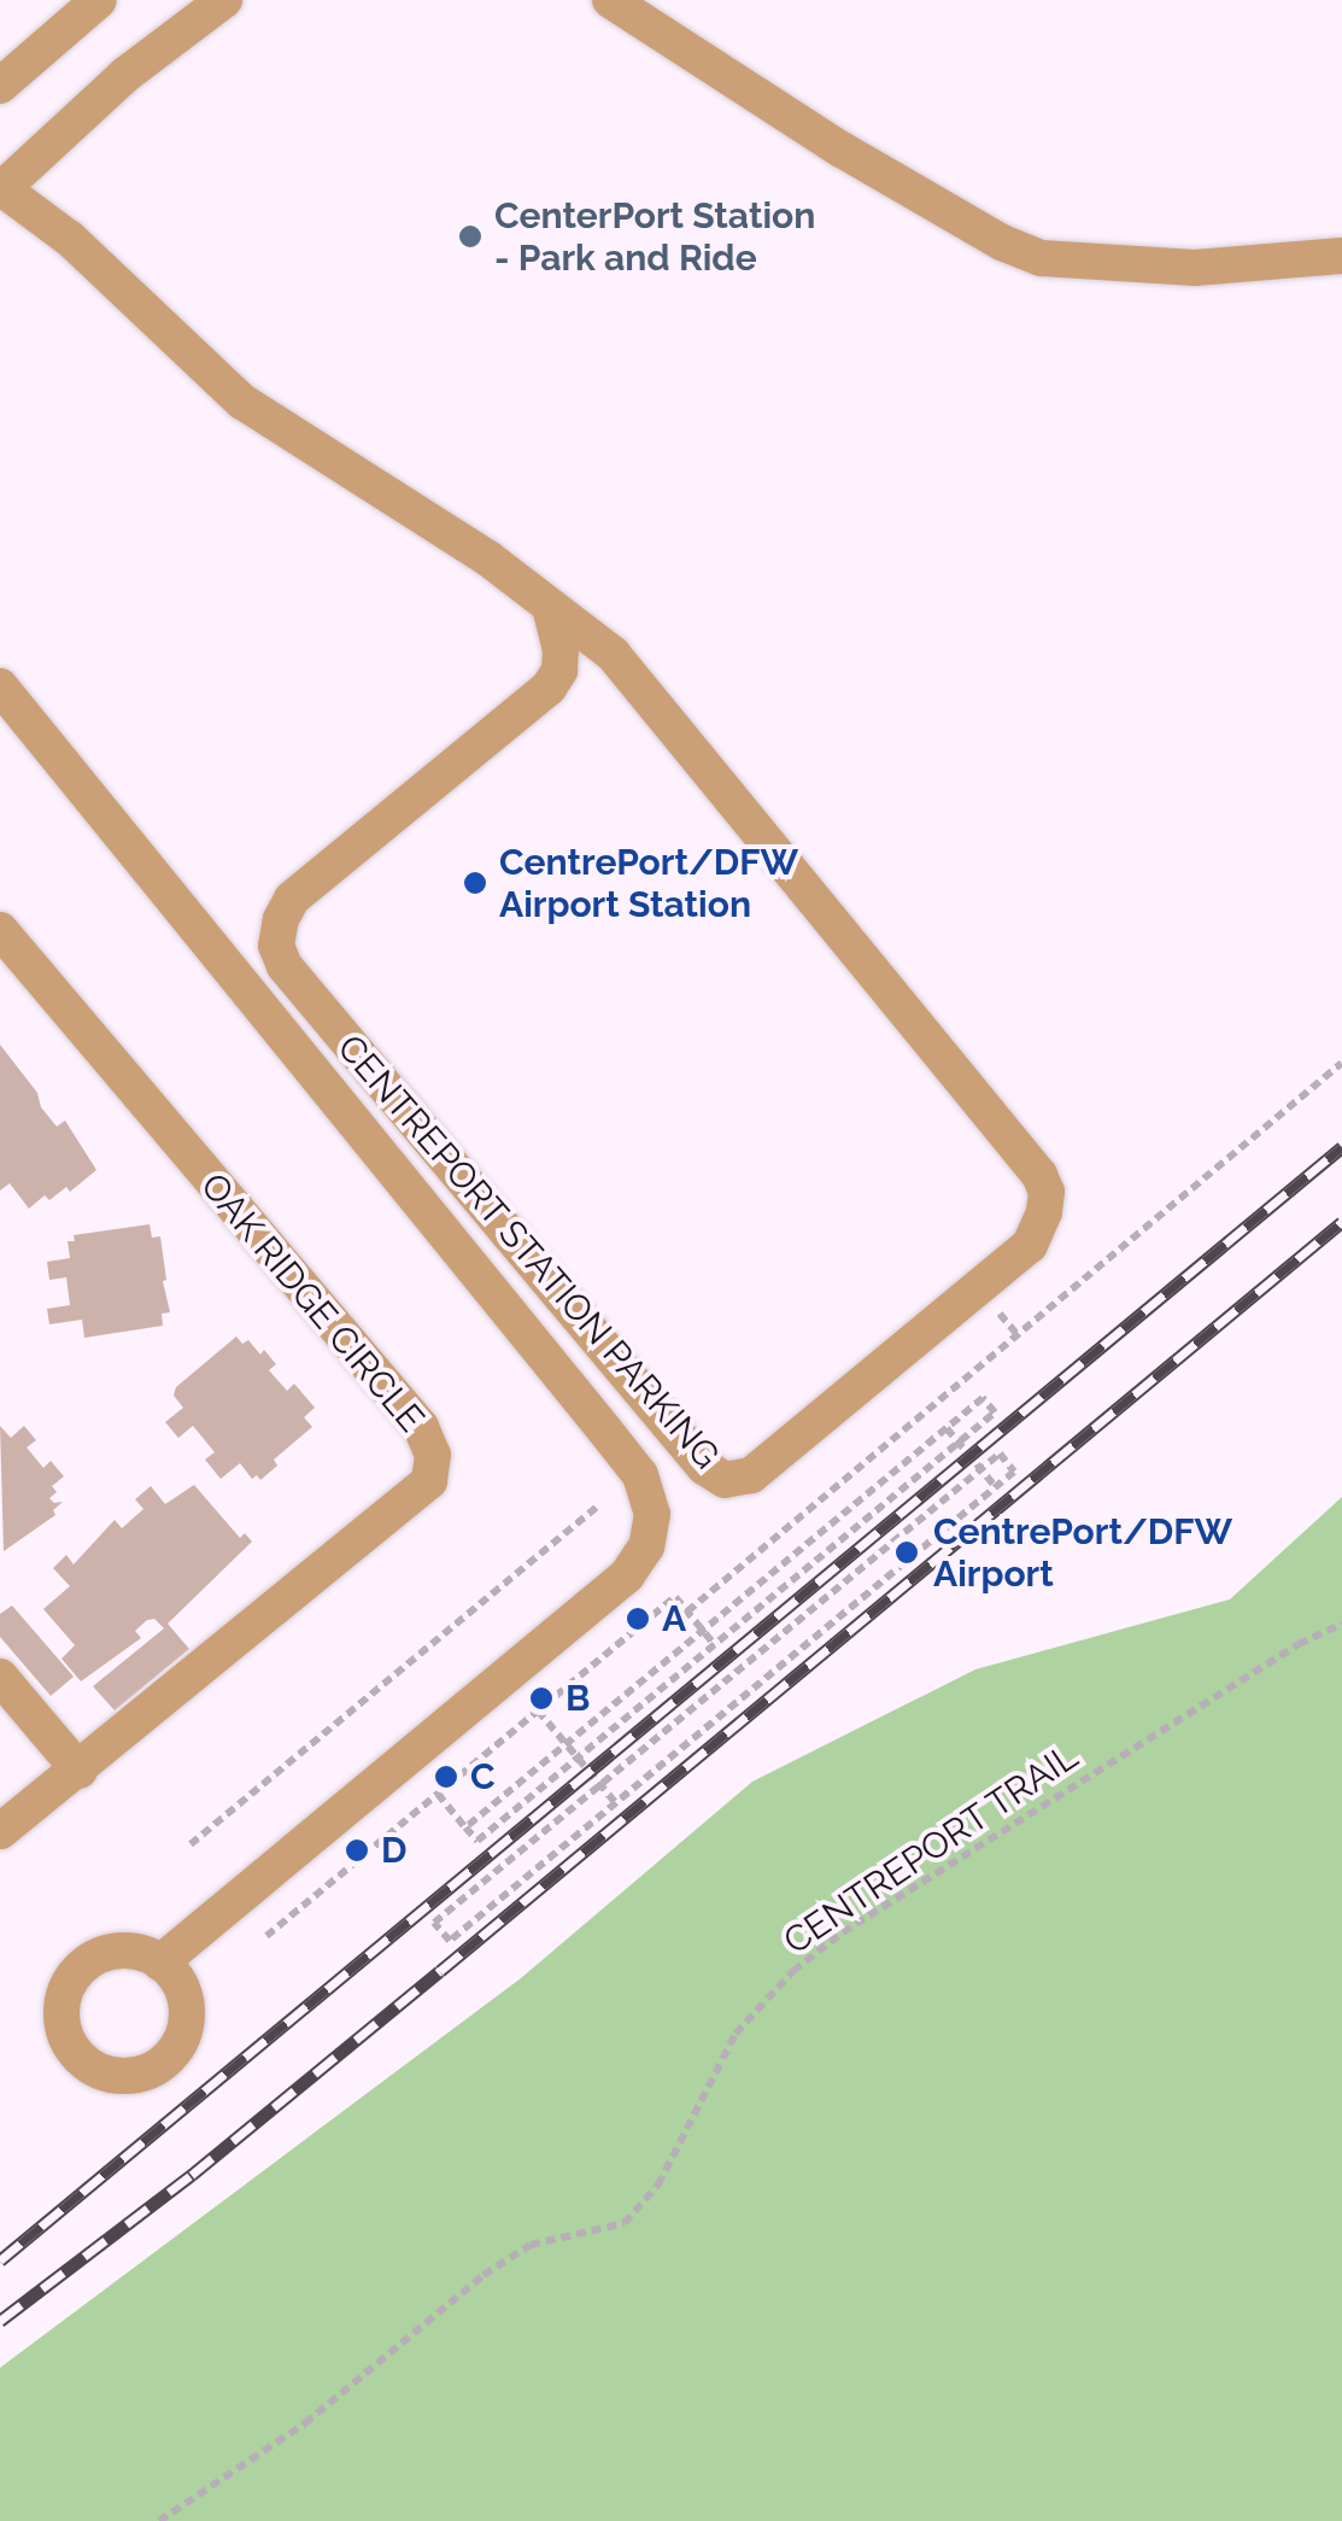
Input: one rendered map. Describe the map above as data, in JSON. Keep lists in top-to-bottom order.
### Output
{
  "streets": {
    "street": ["CENTREPORT STATION PARKING", "OAK RIDGE CIRCLE"],
    "path": ["CENTREPORT TRAIL"]
  },
  "places": [
    "CenterPort Station - Park and Ride",
    "CentrePort/DFW Airport Station",
    "CentrePort/DFW Airport",
    "A",
    "B",
    "C",
    "D"
  ]
}
